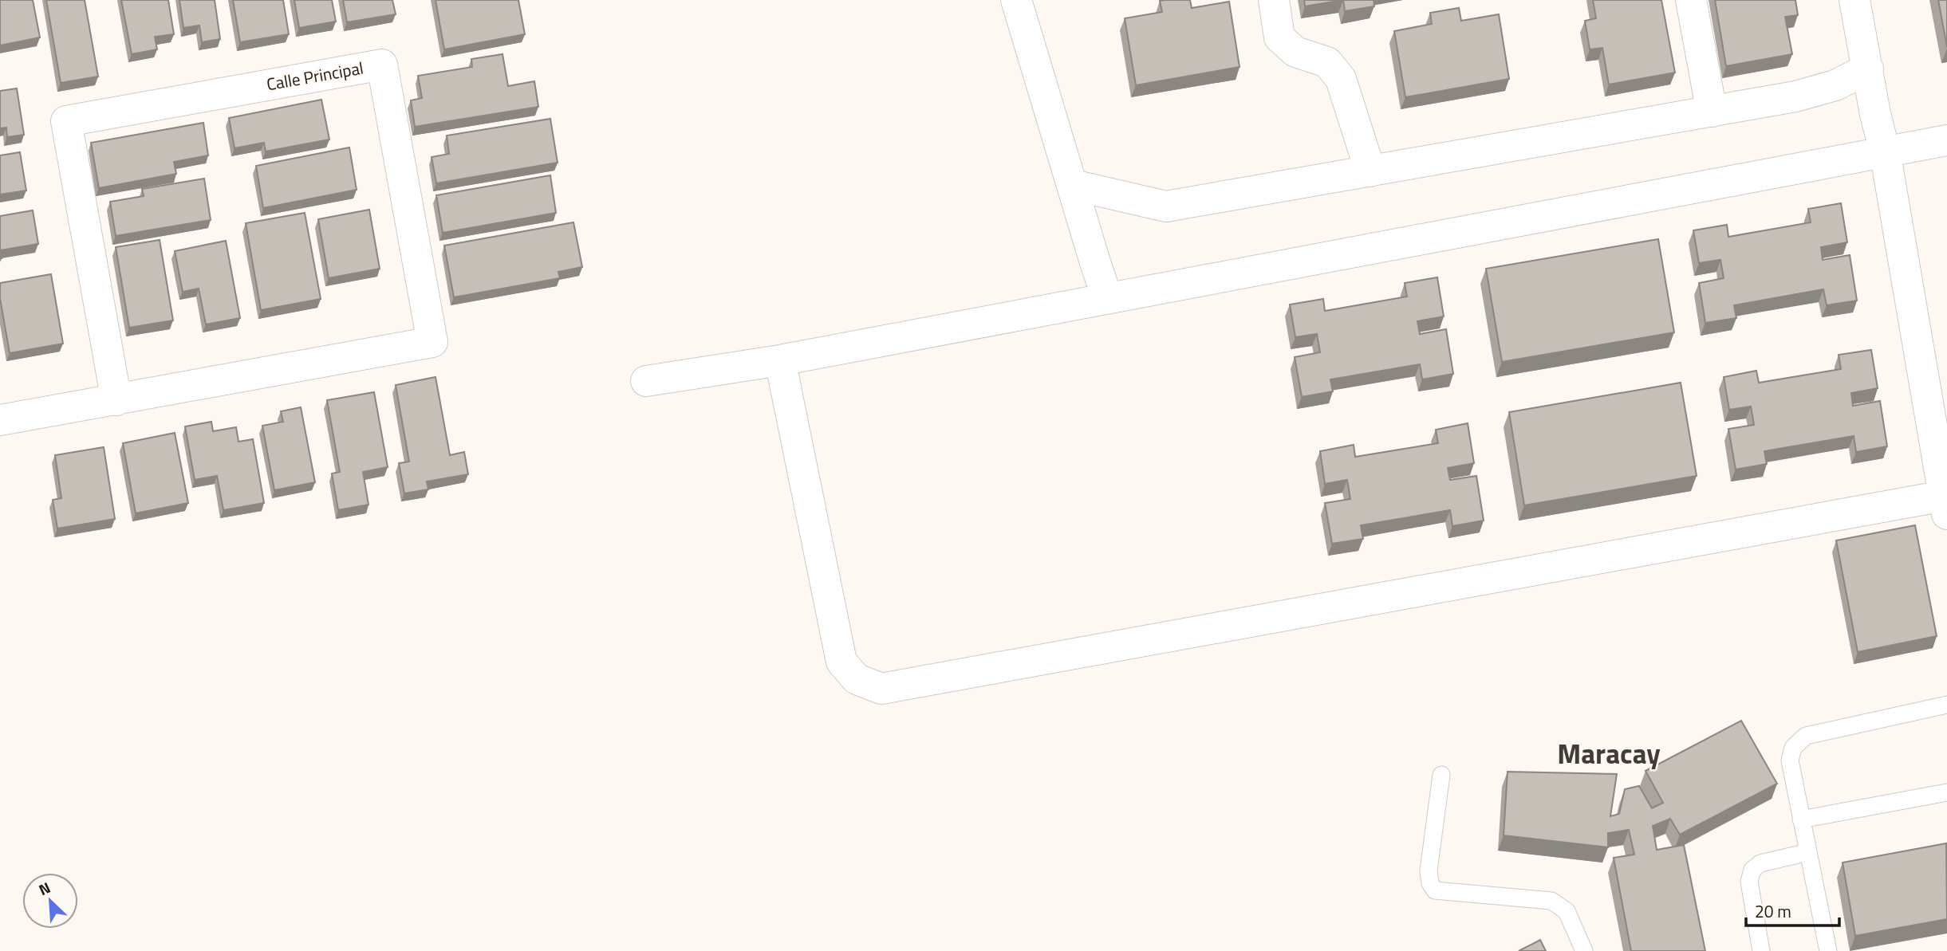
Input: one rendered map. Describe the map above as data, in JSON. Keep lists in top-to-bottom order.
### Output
{
  "streets": {
    "street": ["Calle Principal"]
  },
  "districts": ["Maracay"],
  "scale_bar": "20 m",
  "north": "top left"
}
